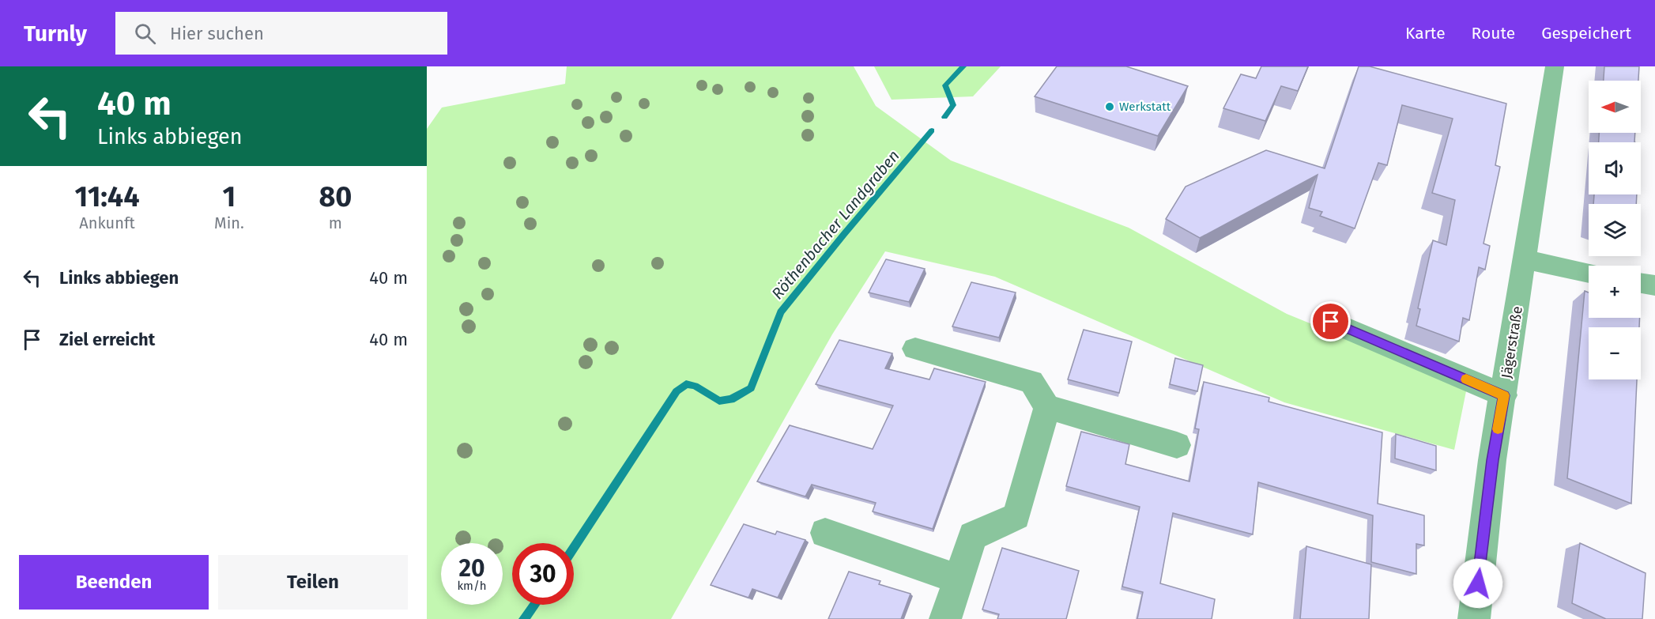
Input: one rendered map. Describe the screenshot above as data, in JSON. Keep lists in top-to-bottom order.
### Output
{
  "streets": {
    "street": ["Jägerstraße"]
  },
  "water": ["Röthenbacher Landgraben"],
  "places": ["Werkstatt"],
  "north": "left",
  "page": {
    "header": "Turnly",
    "search": "Hier suchen",
    "nav": ["Karte", "Route", "Gespeichert"],
    "turn": ["40 m", "Links abbiegen"],
    "map_buttons": ["+", "−"],
    "eta": [
      "11:44",
      "Ankunft",
      "1",
      "Min.",
      "80",
      "m"
    ],
    "list": [
      {
        "name": "Links abbiegen",
        "value": "40 m"
      },
      {
        "name": "Ziel erreicht",
        "value": "40 m"
      }
    ],
    "speed": "20 km/h",
    "limit": "30",
    "buttons": ["Beenden", "Teilen"]
  }
}
